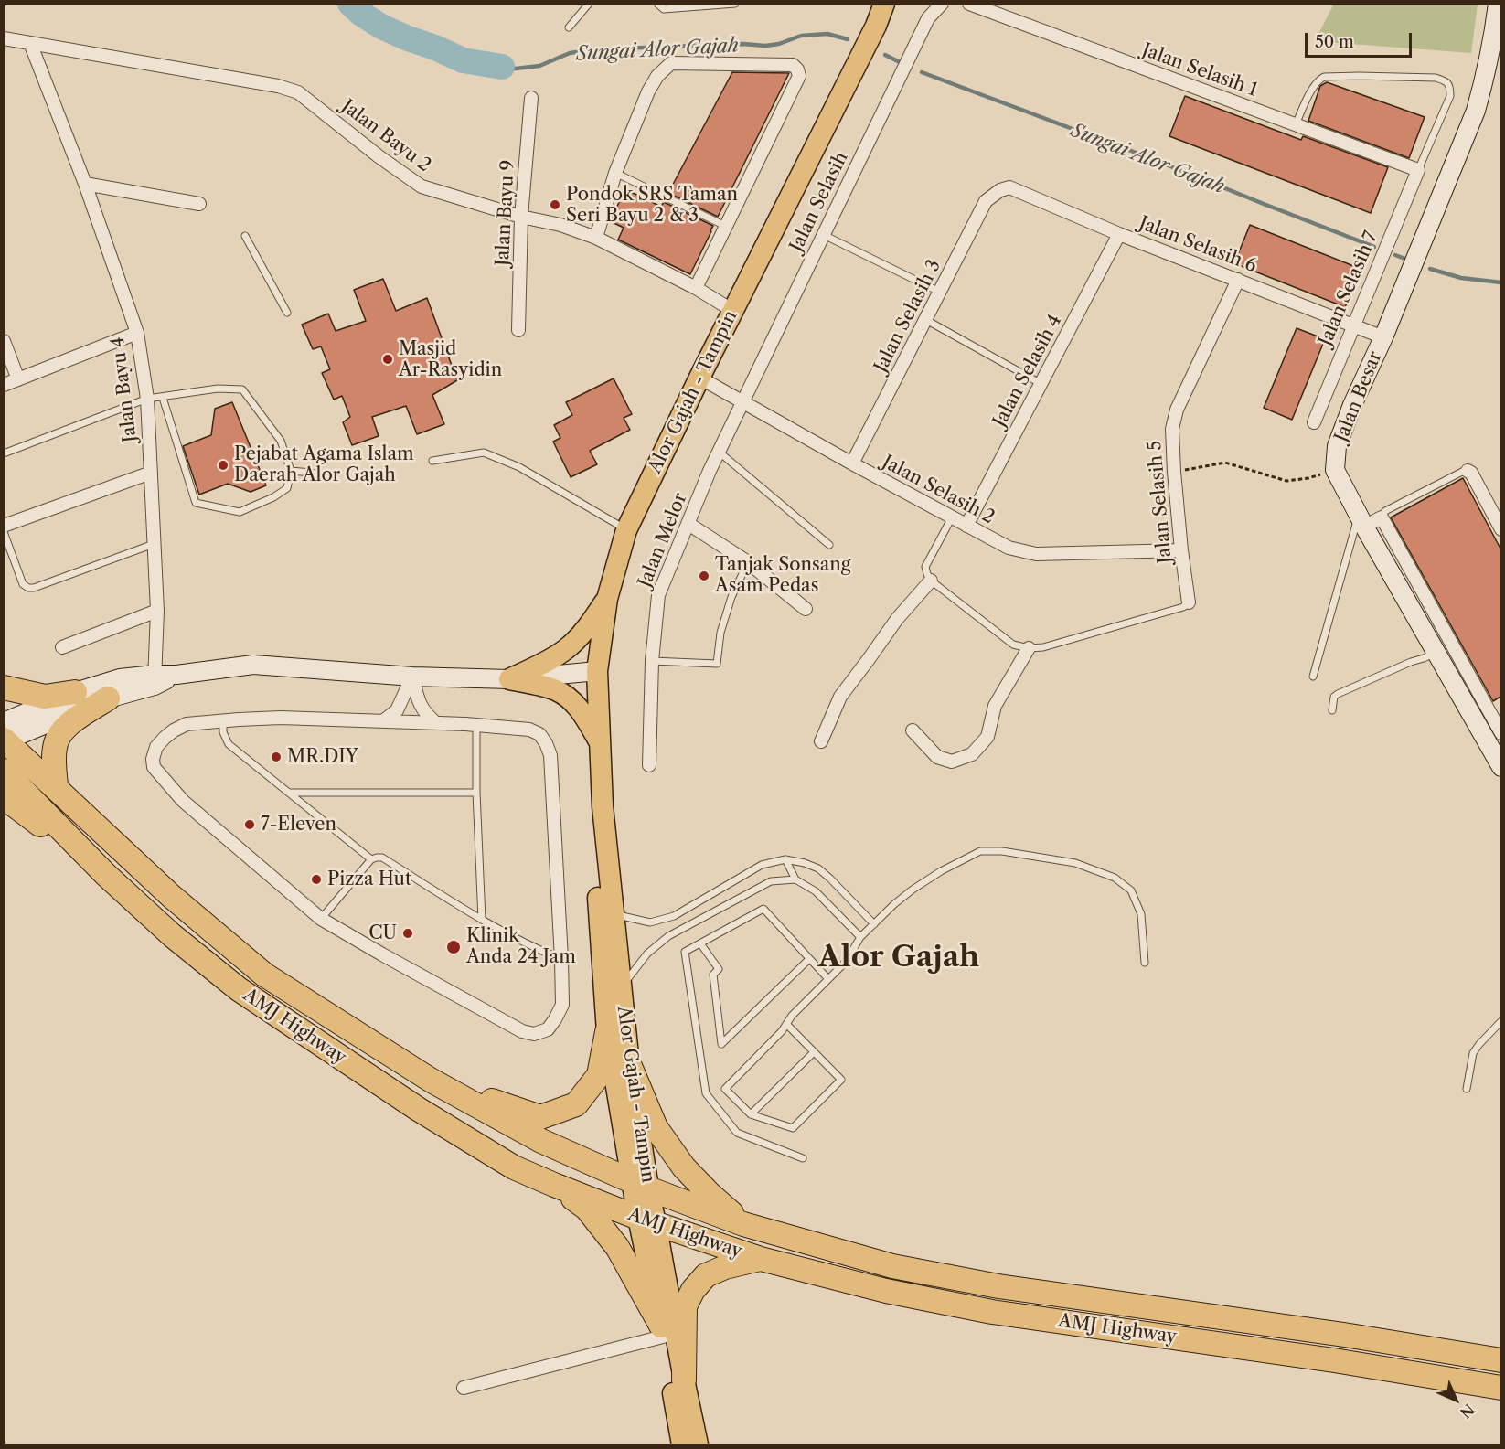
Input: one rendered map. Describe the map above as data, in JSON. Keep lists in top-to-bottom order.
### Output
{
  "streets": {
    "highway": ["AMJ Highway"],
    "main road": ["Alor Gajah - Tampin"],
    "street": [
      "Jalan Selasih 1",
      "Jalan Bayu 2",
      "Jalan Selasih",
      "Jalan Bayu 9",
      "Jalan Selasih 6",
      "Jalan Selasih 7",
      "Jalan Selasih 3",
      "Jalan Selasih 4",
      "Jalan Bayu 4",
      "Jalan Besar",
      "Jalan Selasih 2",
      "Jalan Selasih 5",
      "Jalan Melor"
    ]
  },
  "crossings": [
    ["Jalan Selasih 1", "Jalan Selasih 7"],
    ["Jalan Bayu 2", "Jalan Bayu 9"],
    ["Jalan Bayu 2", "Jalan Bayu 4"],
    ["Jalan Bayu 2", "Alor Gajah - Tampin"],
    ["Jalan Selasih", "Jalan Selasih 2"],
    ["Jalan Selasih", "Jalan Melor"],
    ["Jalan Selasih 6", "Jalan Selasih 7"],
    ["Jalan Selasih 6", "Jalan Selasih 3"],
    ["Jalan Selasih 6", "Jalan Selasih 4"],
    ["Jalan Selasih 6", "Jalan Besar"],
    ["Jalan Selasih 6", "Jalan Selasih 5"],
    ["Jalan Selasih 3", "Jalan Selasih 2"],
    ["Jalan Selasih 4", "Jalan Selasih 2"],
    ["Alor Gajah - Tampin", "Jalan Selasih 2"],
    ["Alor Gajah - Tampin", "AMJ Highway"],
    ["Jalan Selasih 2", "Jalan Selasih 5"],
    ["Jalan Selasih 2", "Jalan Melor"]
  ],
  "districts": ["Alor Gajah"],
  "water": ["Sungai Alor Gajah"],
  "places": [
    "Pondok SRS Taman Seri Bayu 2 & 3",
    "Masjid Ar-Rasyidin",
    "Pejabat Agama Islam Daerah Alor Gajah",
    "Tanjak Sonsang Asam Pedas",
    "MR.DIY",
    "7-Eleven",
    "Pizza Hut",
    "CU",
    "Klinik Anda 24 Jam"
  ],
  "scale_bar": "50 m",
  "north": "bottom right"
}
